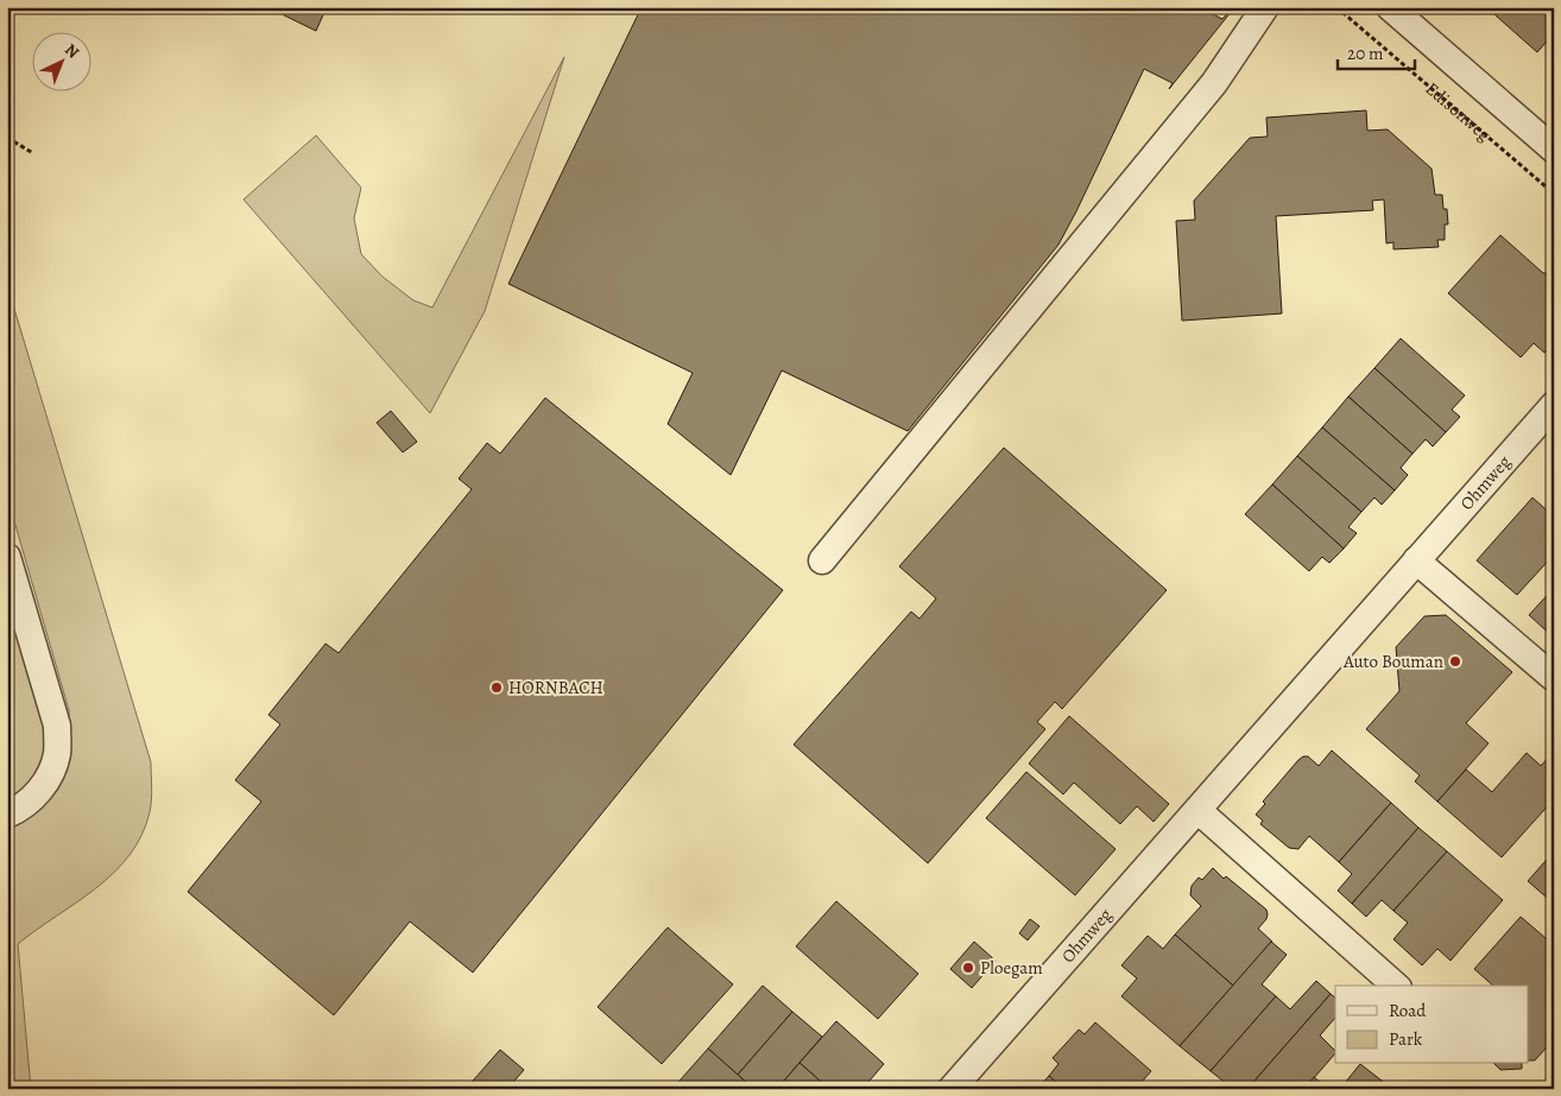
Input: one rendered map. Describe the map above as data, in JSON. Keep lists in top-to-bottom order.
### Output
{
  "streets": {
    "street": ["Edisonweg", "Ohmweg"]
  },
  "places": ["Auto Bouman", "HORNBACH", "Ploegam"],
  "legend": ["Road", "Park"],
  "scale_bar": "20 m",
  "north": "top right"
}
